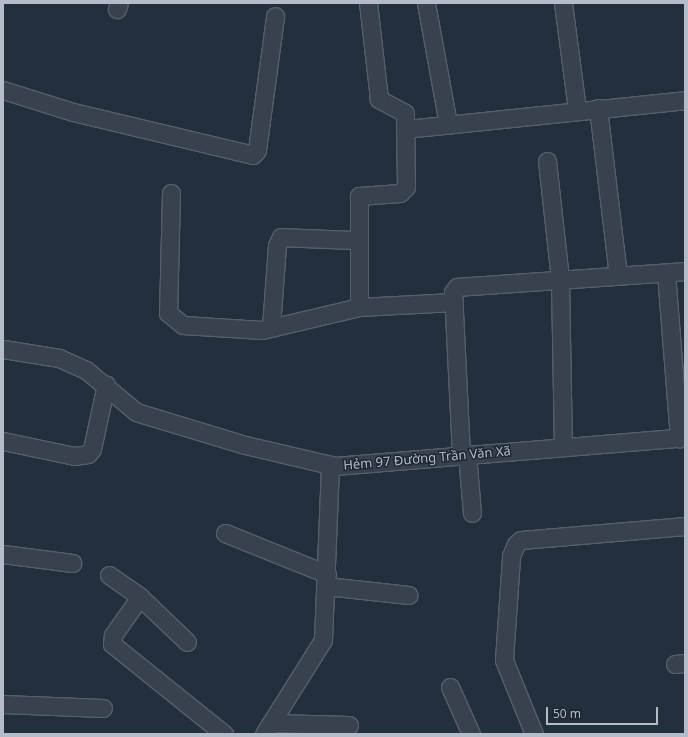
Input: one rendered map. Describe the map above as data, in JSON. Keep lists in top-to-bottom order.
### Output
{
  "streets": {
    "street": ["Hẻm 97 Đường Trần Văn Xã"]
  },
  "scale_bar": "50 m"
}
